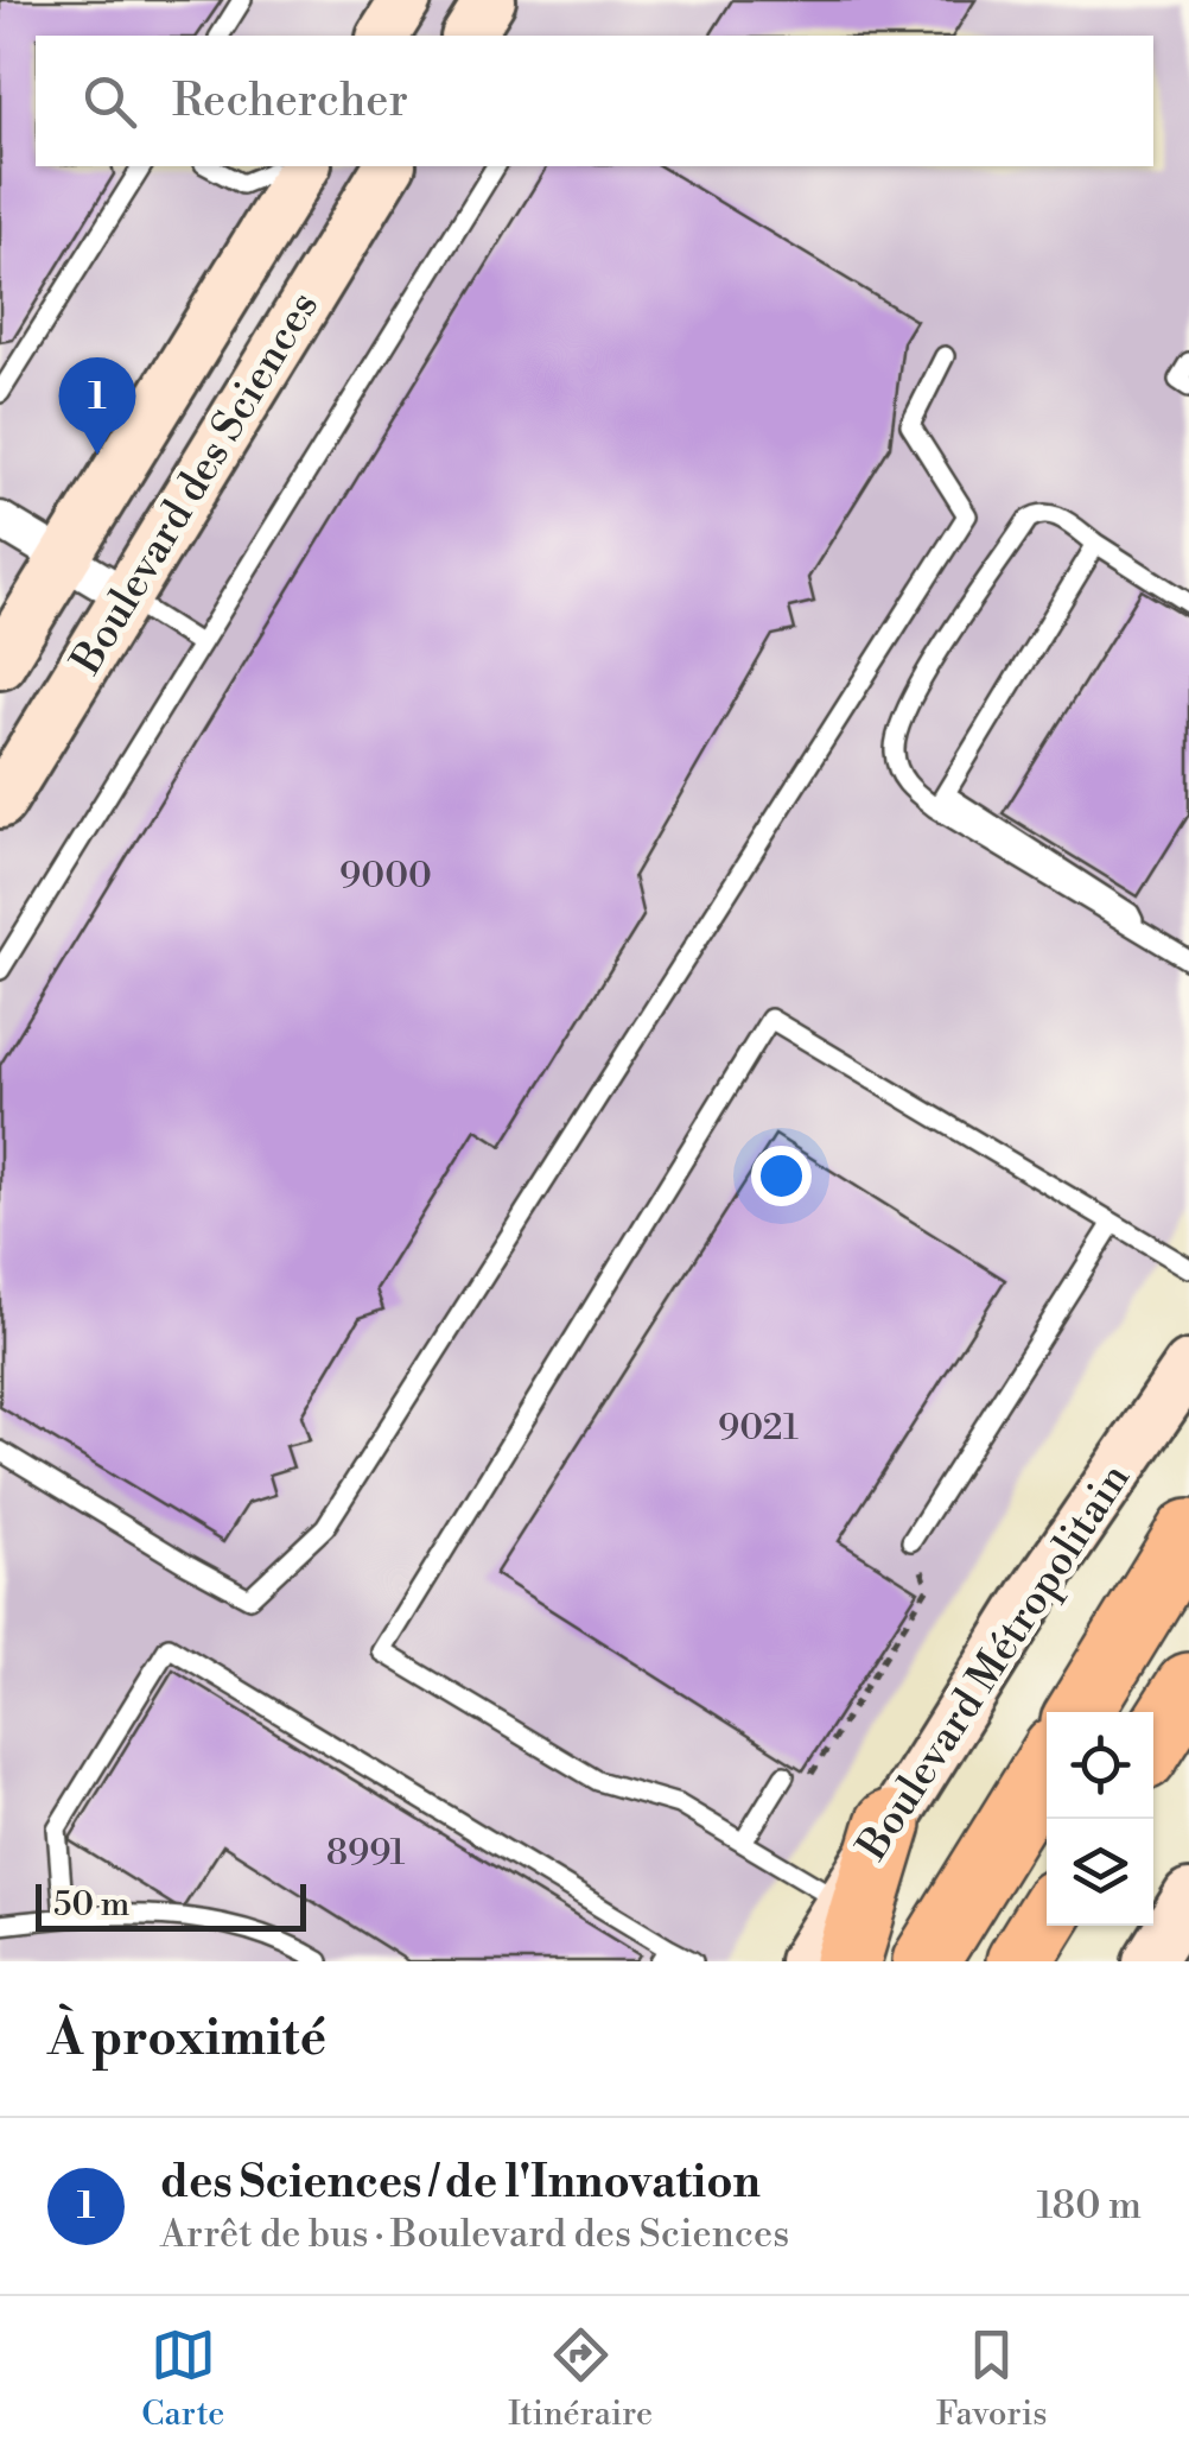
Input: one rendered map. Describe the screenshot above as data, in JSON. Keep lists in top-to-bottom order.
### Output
{
  "streets": {
    "street": ["Boulevard des Sciences", "Boulevard Métropolitain"]
  },
  "house_numbers": ["9000", "9021", "8991"],
  "scale_bar": "50 m",
  "page": {
    "search": "Rechercher",
    "pins": "1",
    "scale": "50 m",
    "heading": "À proximité",
    "list": [
      {
        "mark": "1",
        "name": "des Sciences / de l'Innovation",
        "note": "Arrêt de bus · Boulevard des Sciences",
        "value": "180 m"
      }
    ],
    "nav": ["Carte", "Itinéraire", "Favoris"]
  }
}
